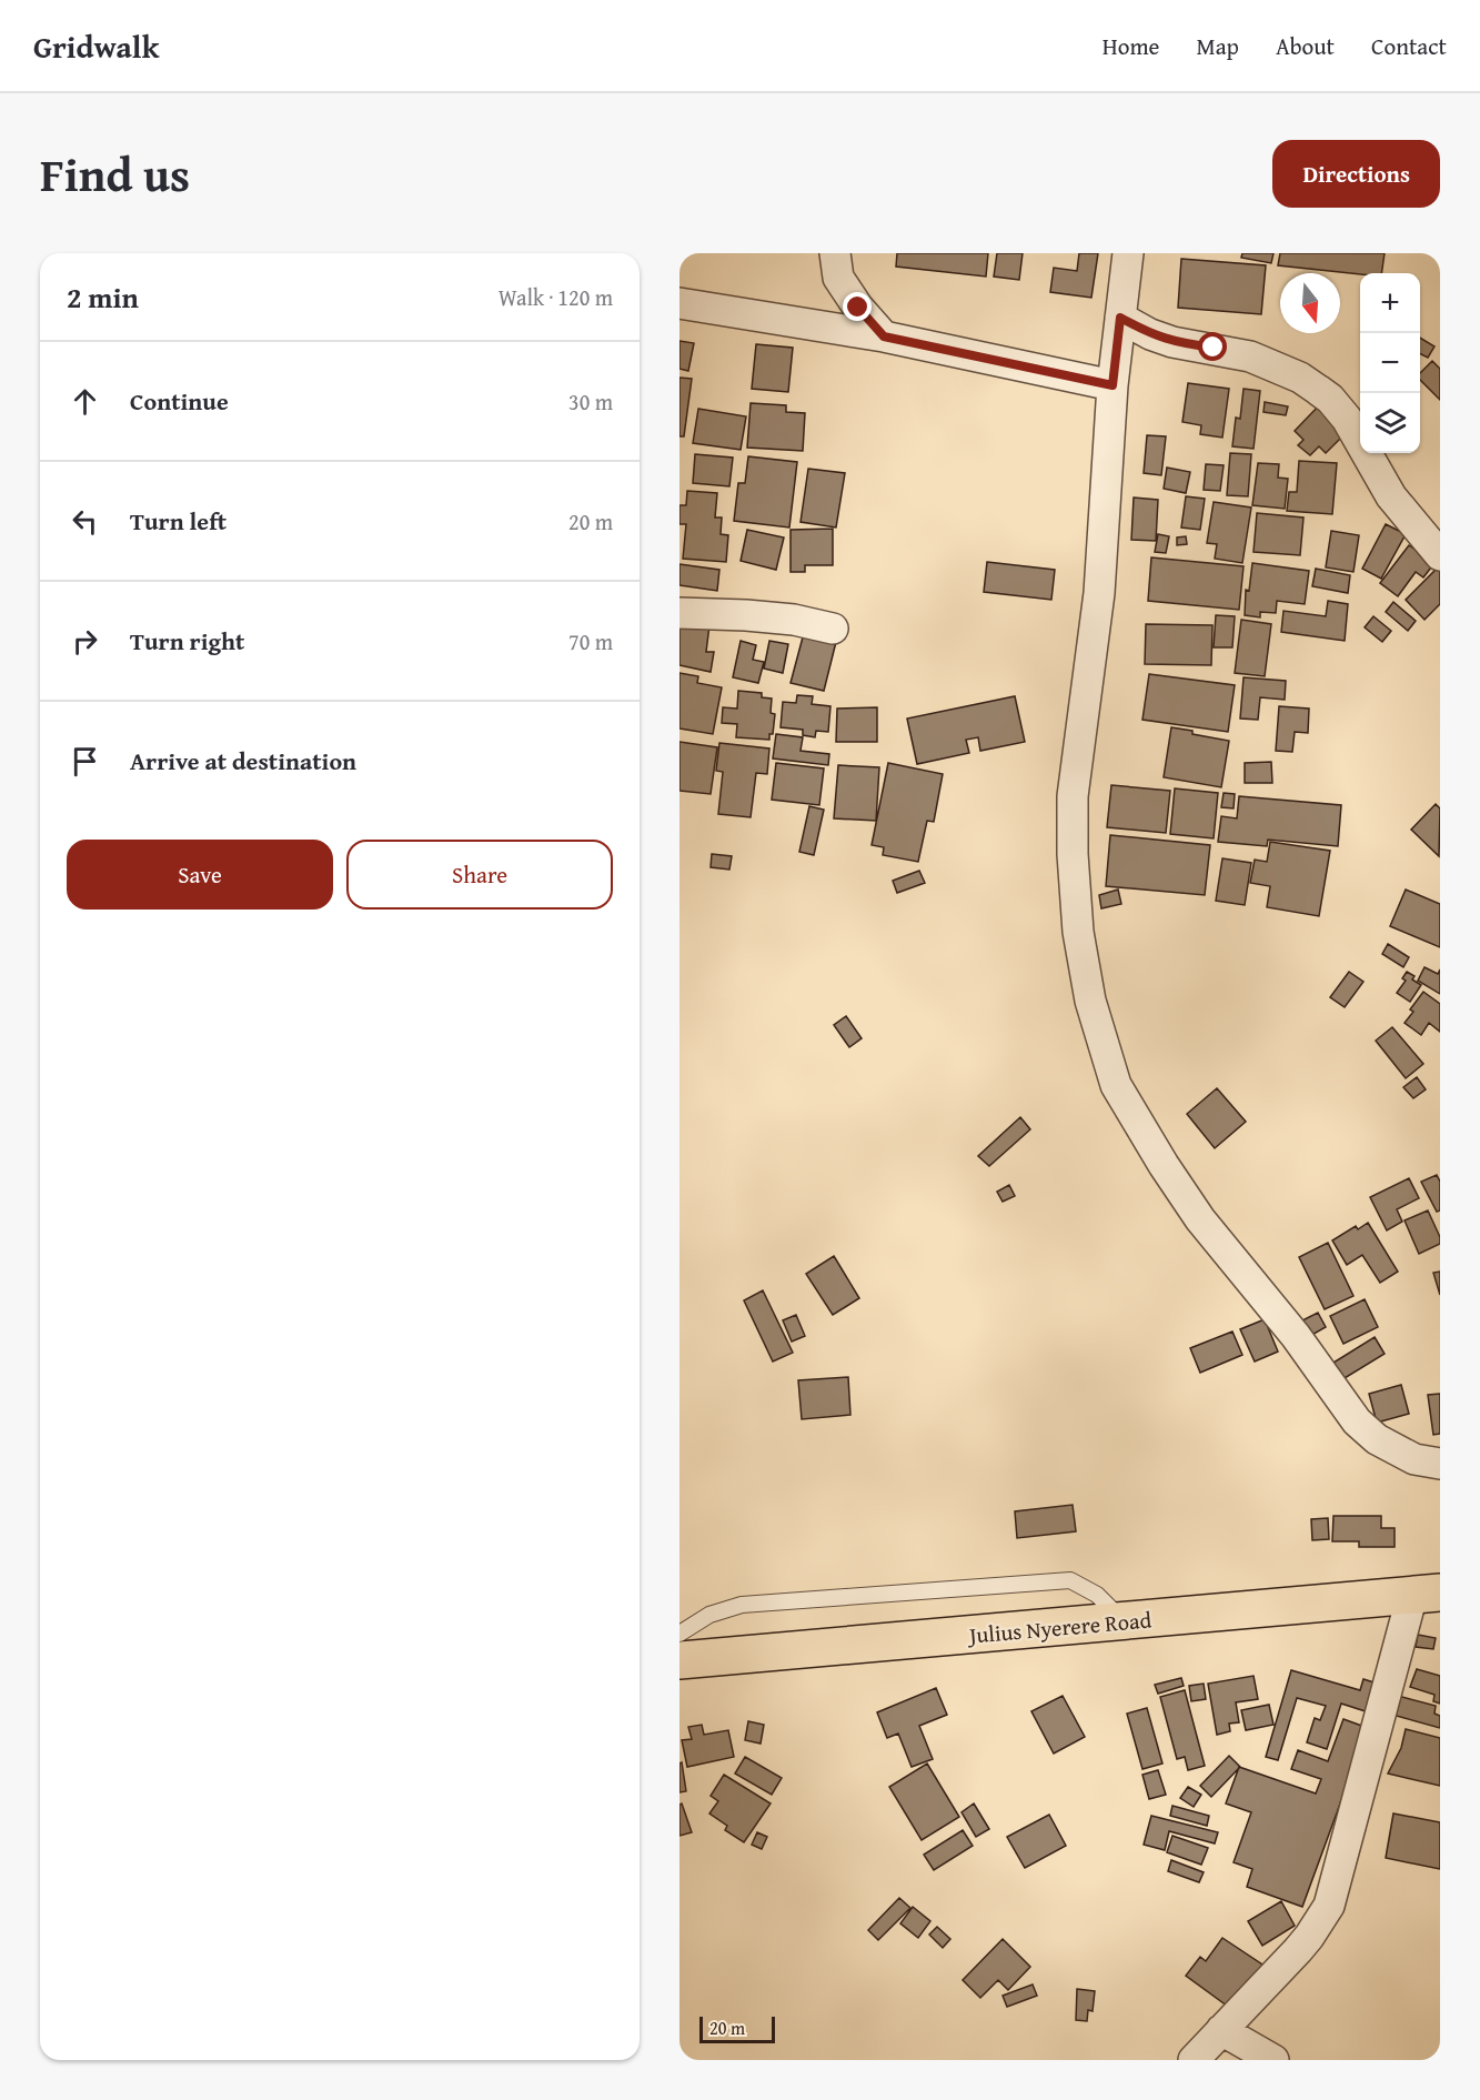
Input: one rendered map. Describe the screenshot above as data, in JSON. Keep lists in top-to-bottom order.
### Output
{
  "streets": {
    "highway": ["Julius Nyerere Road"]
  },
  "scale_bar": "20 m",
  "north": "bottom",
  "page": {
    "header": "Gridwalk",
    "nav": [
      "Home",
      "Map",
      "About",
      "Contact"
    ],
    "title": "Find us",
    "buttons": [
      "Directions",
      ["Save", "Share"]
    ],
    "heading": ["2 min", "Walk · 120 m"],
    "map_buttons": ["+", "−"],
    "list": [
      ["Continue", "30 m"],
      ["Turn left", "20 m"],
      ["Turn right", "70 m"],
      "Arrive at destination"
    ],
    "scale": "20 m"
  }
}
